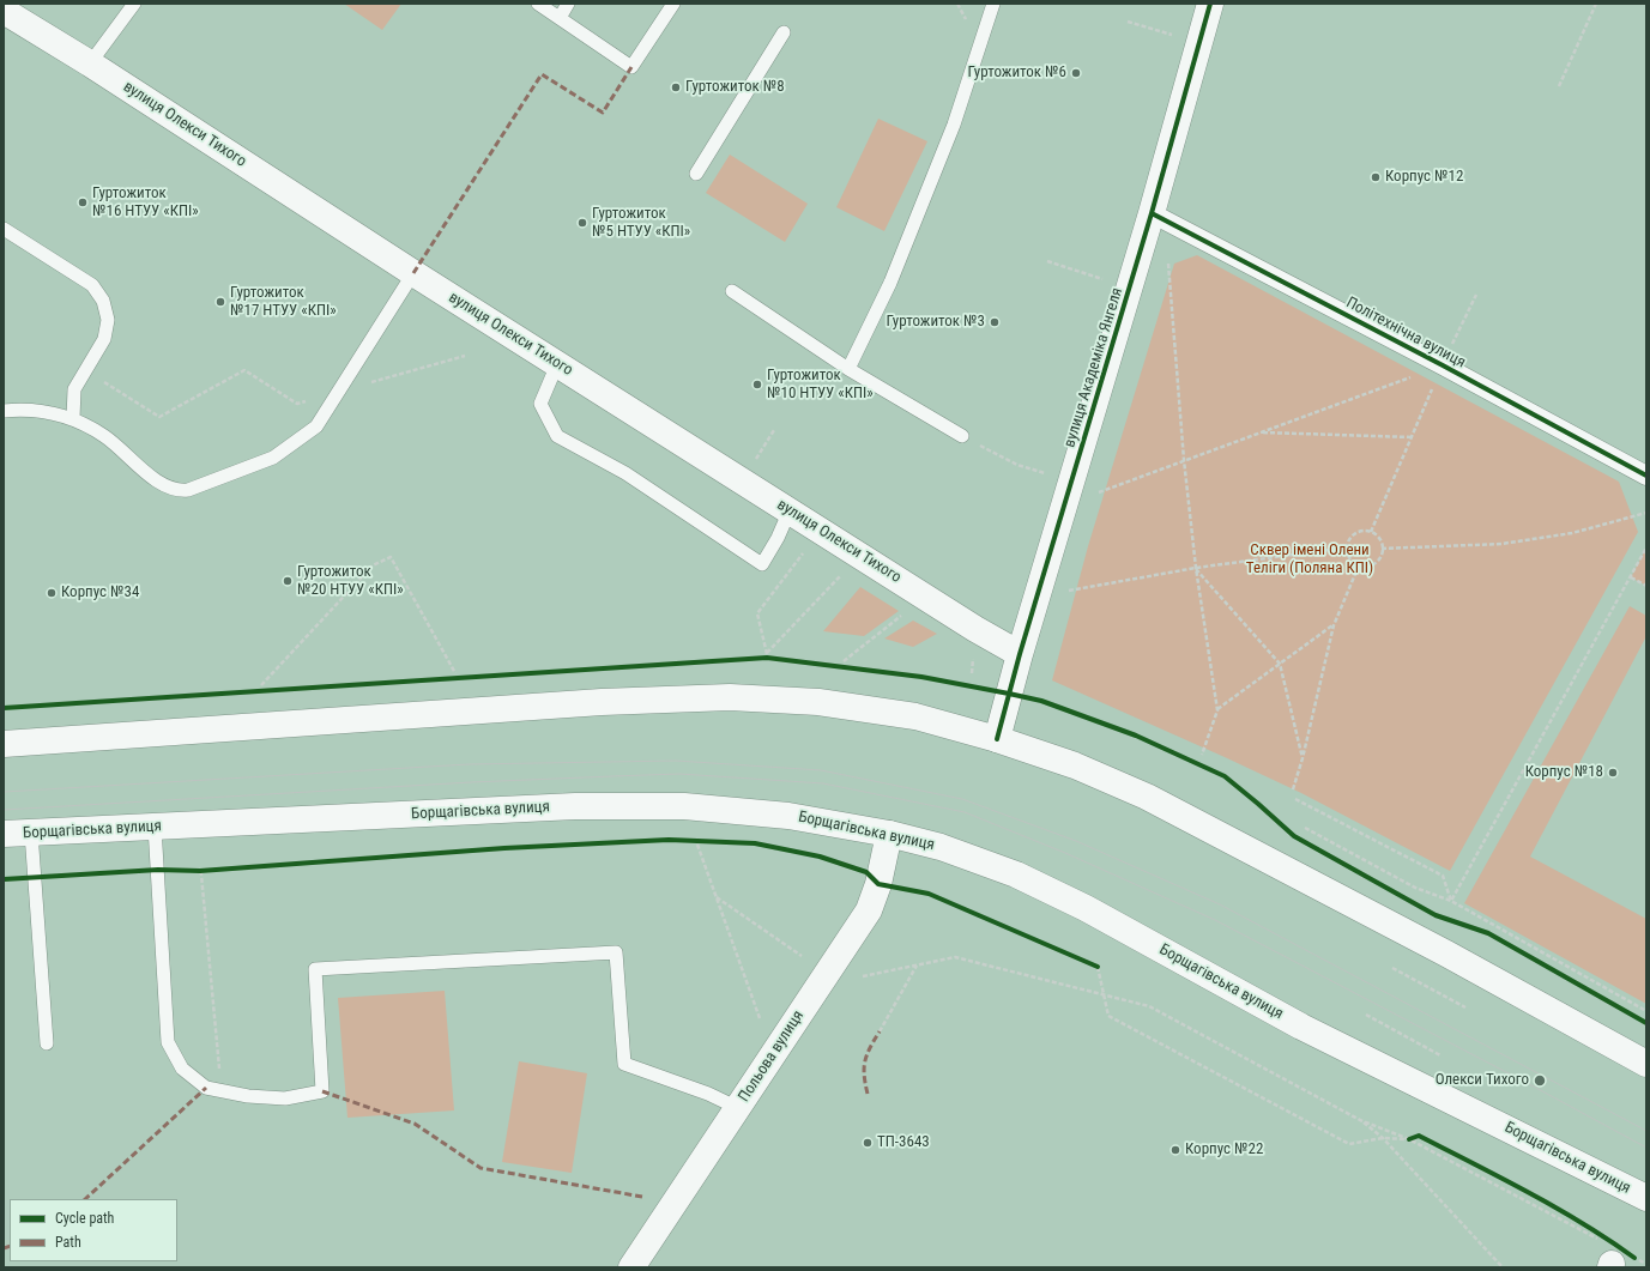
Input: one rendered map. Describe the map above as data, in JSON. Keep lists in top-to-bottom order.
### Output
{
  "streets": {
    "main road": [
      "вулиця Олекси Тихого",
      "вулиця Академіка Янгеля",
      "Борщагівська вулиця",
      "Польова вулиця"
    ],
    "street": ["Політехнічна вулиця"]
  },
  "crossings": [
    ["вулиця Олекси Тихого", "вулиця Академіка Янгеля"],
    ["Політехнічна вулиця", "вулиця Академіка Янгеля"],
    ["Борщагівська вулиця", "Польова вулиця"]
  ],
  "parks": ["Сквер імені Олени Теліги (Поляна КПІ)"],
  "places": [
    "Гуртожиток №6",
    "Гуртожиток №8",
    "Корпус №12",
    "Гуртожиток №16 НТУУ «КПІ»",
    "Гуртожиток №5 НТУУ «КПІ»",
    "Гуртожиток №17 НТУУ «КПІ»",
    "Гуртожиток №3",
    "Гуртожиток №10 НТУУ «КПІ»",
    "Гуртожиток №20 НТУУ «КПІ»",
    "Корпус №34",
    "Корпус №18",
    "Олекси Тихого",
    "ТП-3643",
    "Корпус №22"
  ],
  "legend": ["Cycle path", "Path"]
}
